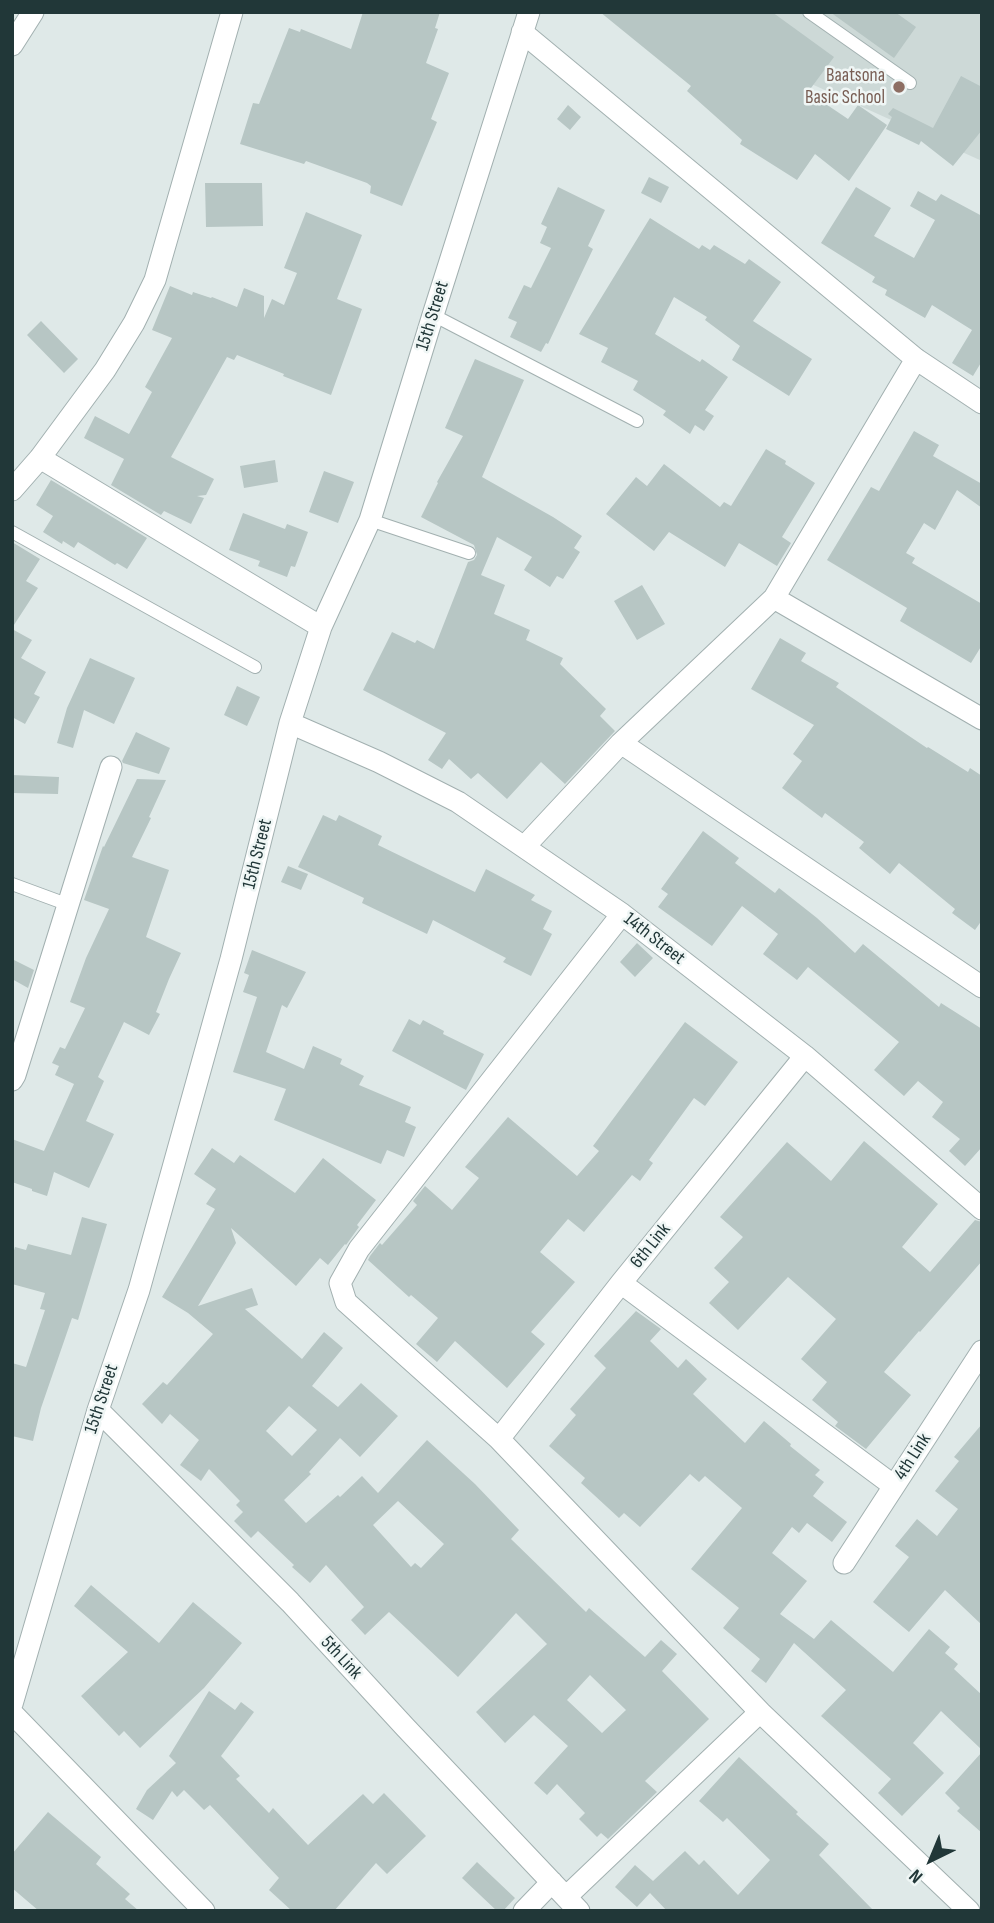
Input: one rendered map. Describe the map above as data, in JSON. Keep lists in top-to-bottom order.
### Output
{
  "streets": {
    "street": [
      "15th Street",
      "14th Street",
      "6th Link",
      "4th Link",
      "5th Link"
    ]
  },
  "crossings": [
    ["15th Street", "14th Street"],
    ["15th Street", "5th Link"],
    ["14th Street", "6th Link"]
  ],
  "places": ["Baatsona Basic School"],
  "north": "bottom left"
}
